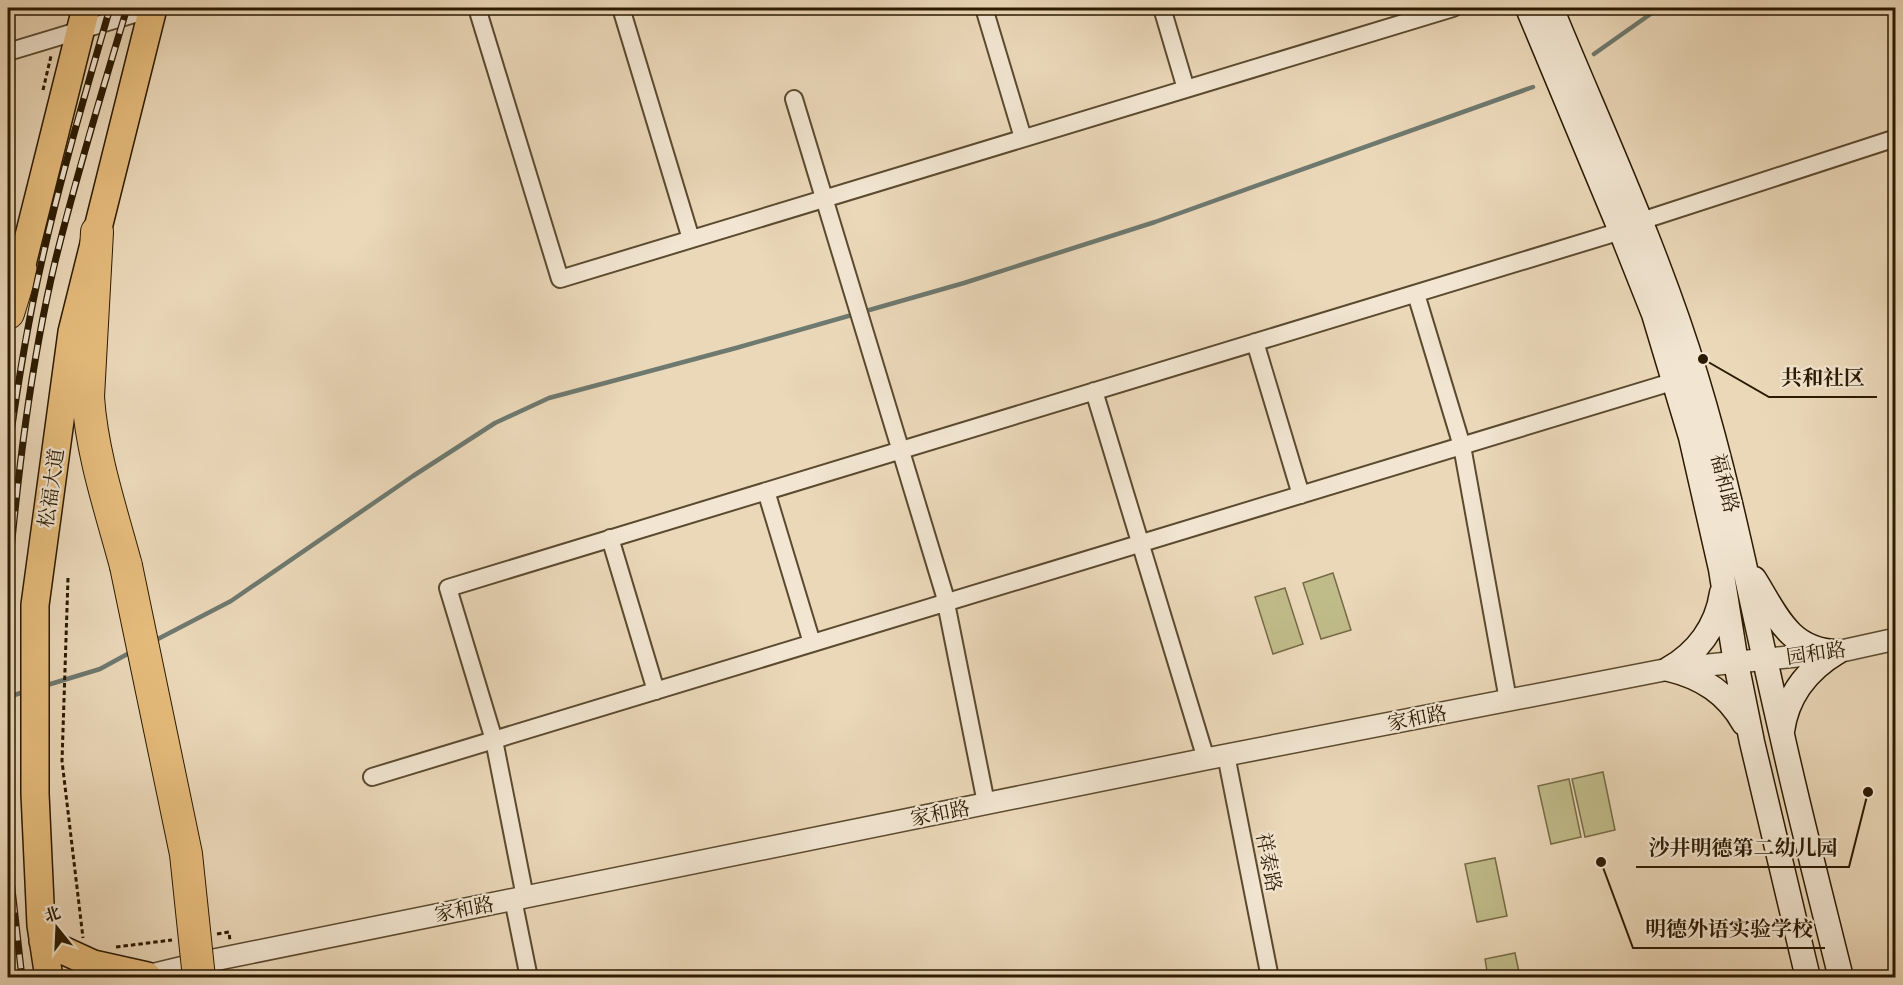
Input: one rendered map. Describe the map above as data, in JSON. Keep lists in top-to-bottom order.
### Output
{
  "streets": {
    "main road": ["福和路", "松福大道"],
    "street": ["园和路", "家和路", "祥泰路"]
  },
  "crossings": [
    ["福和路", "园和路"],
    ["福和路", "家和路"],
    ["园和路", "家和路"],
    ["家和路", "祥泰路"]
  ],
  "places": ["共和社区", "沙井明德第二幼儿园", "明德外语实验学校"],
  "north": "top"
}
